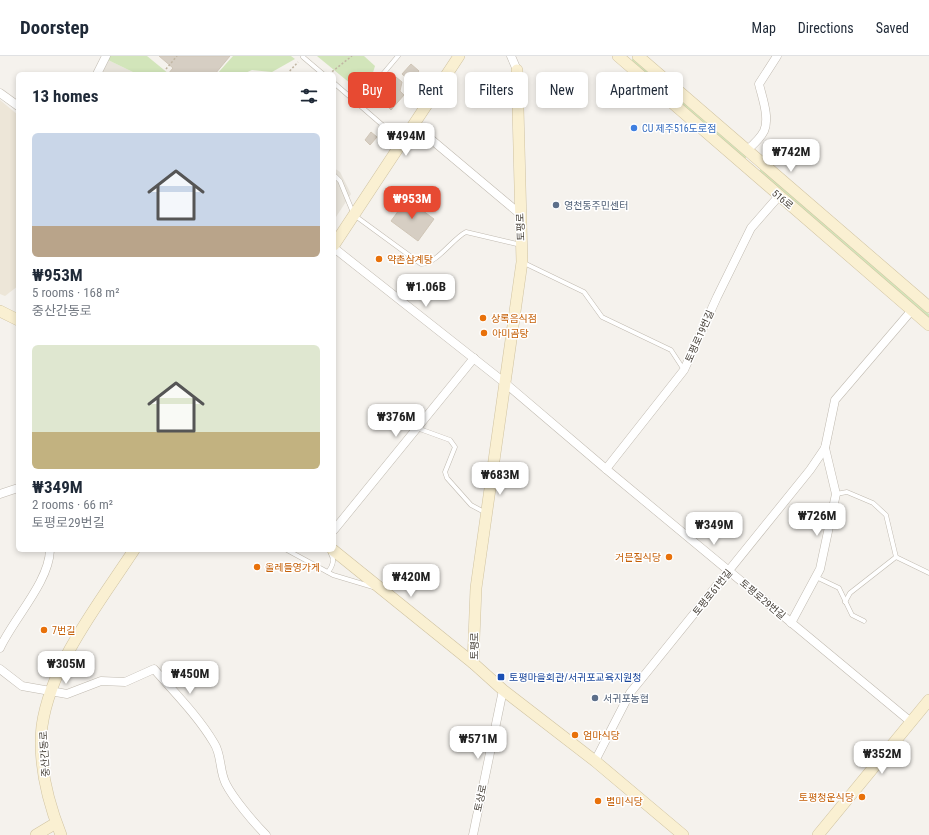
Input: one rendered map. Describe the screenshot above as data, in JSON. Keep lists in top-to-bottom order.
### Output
{
  "streets": {
    "main road": ["516로", "토평로", "중산간동로"],
    "street": [
      "토평로19번길",
      "토평로61번길",
      "토평로29번길",
      "토상로"
    ]
  },
  "crossings": [
    ["516로", "토평로19번길"],
    ["516로", "토평로61번길"],
    ["토평로", "토평로61번길"],
    ["토평로", "토평로29번길"],
    ["토평로", "토상로"],
    ["토평로19번길", "토평로29번길"],
    ["토평로61번길", "토평로29번길"]
  ],
  "places": {
    "other": [
      "CU 제주516도로점",
      "영천동주민센터",
      "약촌삼계탕",
      "상록음식점",
      "아미곰탕",
      "거믄질식당",
      "올레들영가게",
      "7번길",
      "서귀포농협",
      "엄마식당",
      "토평청운식당",
      "별미식당"
    ],
    "transit": ["토평마을회관/서귀포교육지원청"]
  },
  "page": {
    "header": "Doorstep",
    "nav": ["Map", "Directions", "Saved"],
    "chip": [
      "Buy",
      "Rent",
      "Filters",
      "New",
      "Apartment"
    ],
    "heading": "13 homes",
    "list": [
      {
        "name": "₩953M",
        "note": "5 rooms · 168 m² · 중산간동로"
      },
      {
        "name": "₩349M",
        "note": "2 rooms · 66 m² · 토평로29번길"
      }
    ],
    "price": [
      "₩494M",
      "₩742M",
      "₩953M",
      "₩1.06B",
      "₩376M",
      "₩683M",
      "₩726M",
      "₩349M",
      "₩420M",
      "₩305M",
      "₩450M",
      "₩571M",
      "₩352M"
    ]
  }
}
